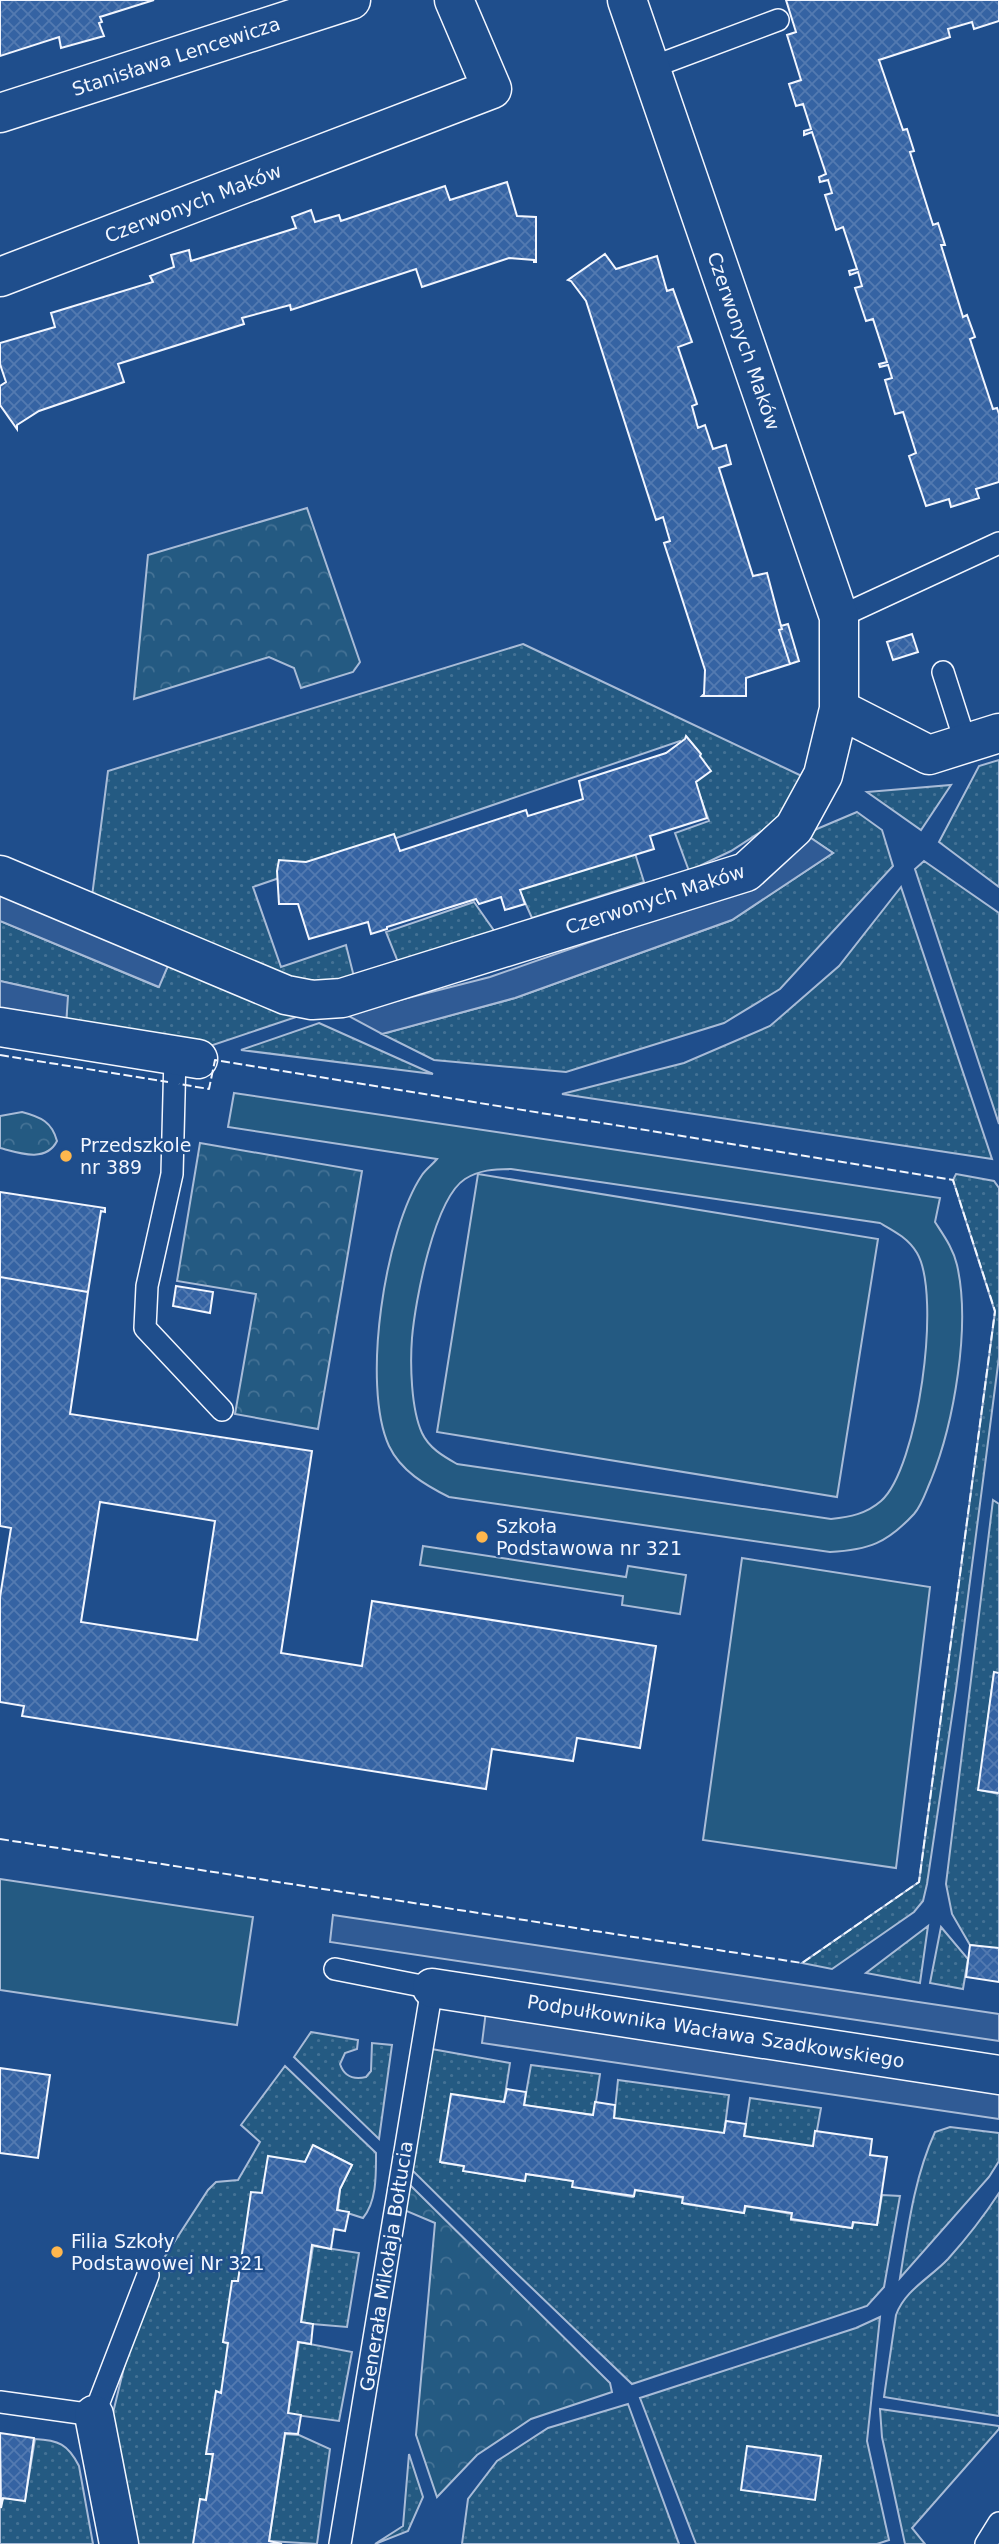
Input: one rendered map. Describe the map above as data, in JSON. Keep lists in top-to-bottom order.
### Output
{
  "streets": {
    "street": ["Stanisława Lencewicza", "Czerwonych Maków", "Podpułkownika Wacława Szadkowskiego"],
    "lane": ["Generała Mikołaja Bołtucia"]
  },
  "crossings": [
    ["Podpułkownika Wacława Szadkowskiego", "Generała Mikołaja Bołtucia"]
  ],
  "places": ["Przedszkole nr 389", "Szkoła Podstawowa nr 321", "Filia Szkoły Podstawowej Nr 321"]
}
